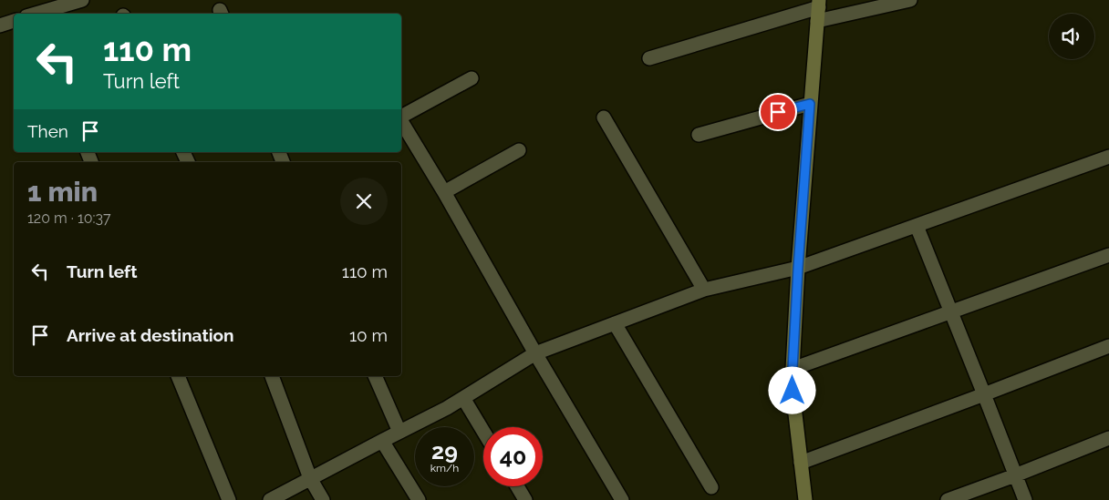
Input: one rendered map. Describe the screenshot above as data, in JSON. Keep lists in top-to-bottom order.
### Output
{
  "page": {
    "turn": ["110 m", "Turn left"],
    "then": "Then",
    "heading": ["1 min", "120 m · 10:37"],
    "list": [
      {
        "name": "Turn left",
        "value": "110 m"
      },
      {
        "name": "Arrive at destination",
        "value": "10 m"
      }
    ],
    "speed": "29 km/h",
    "limit": "40"
  }
}
